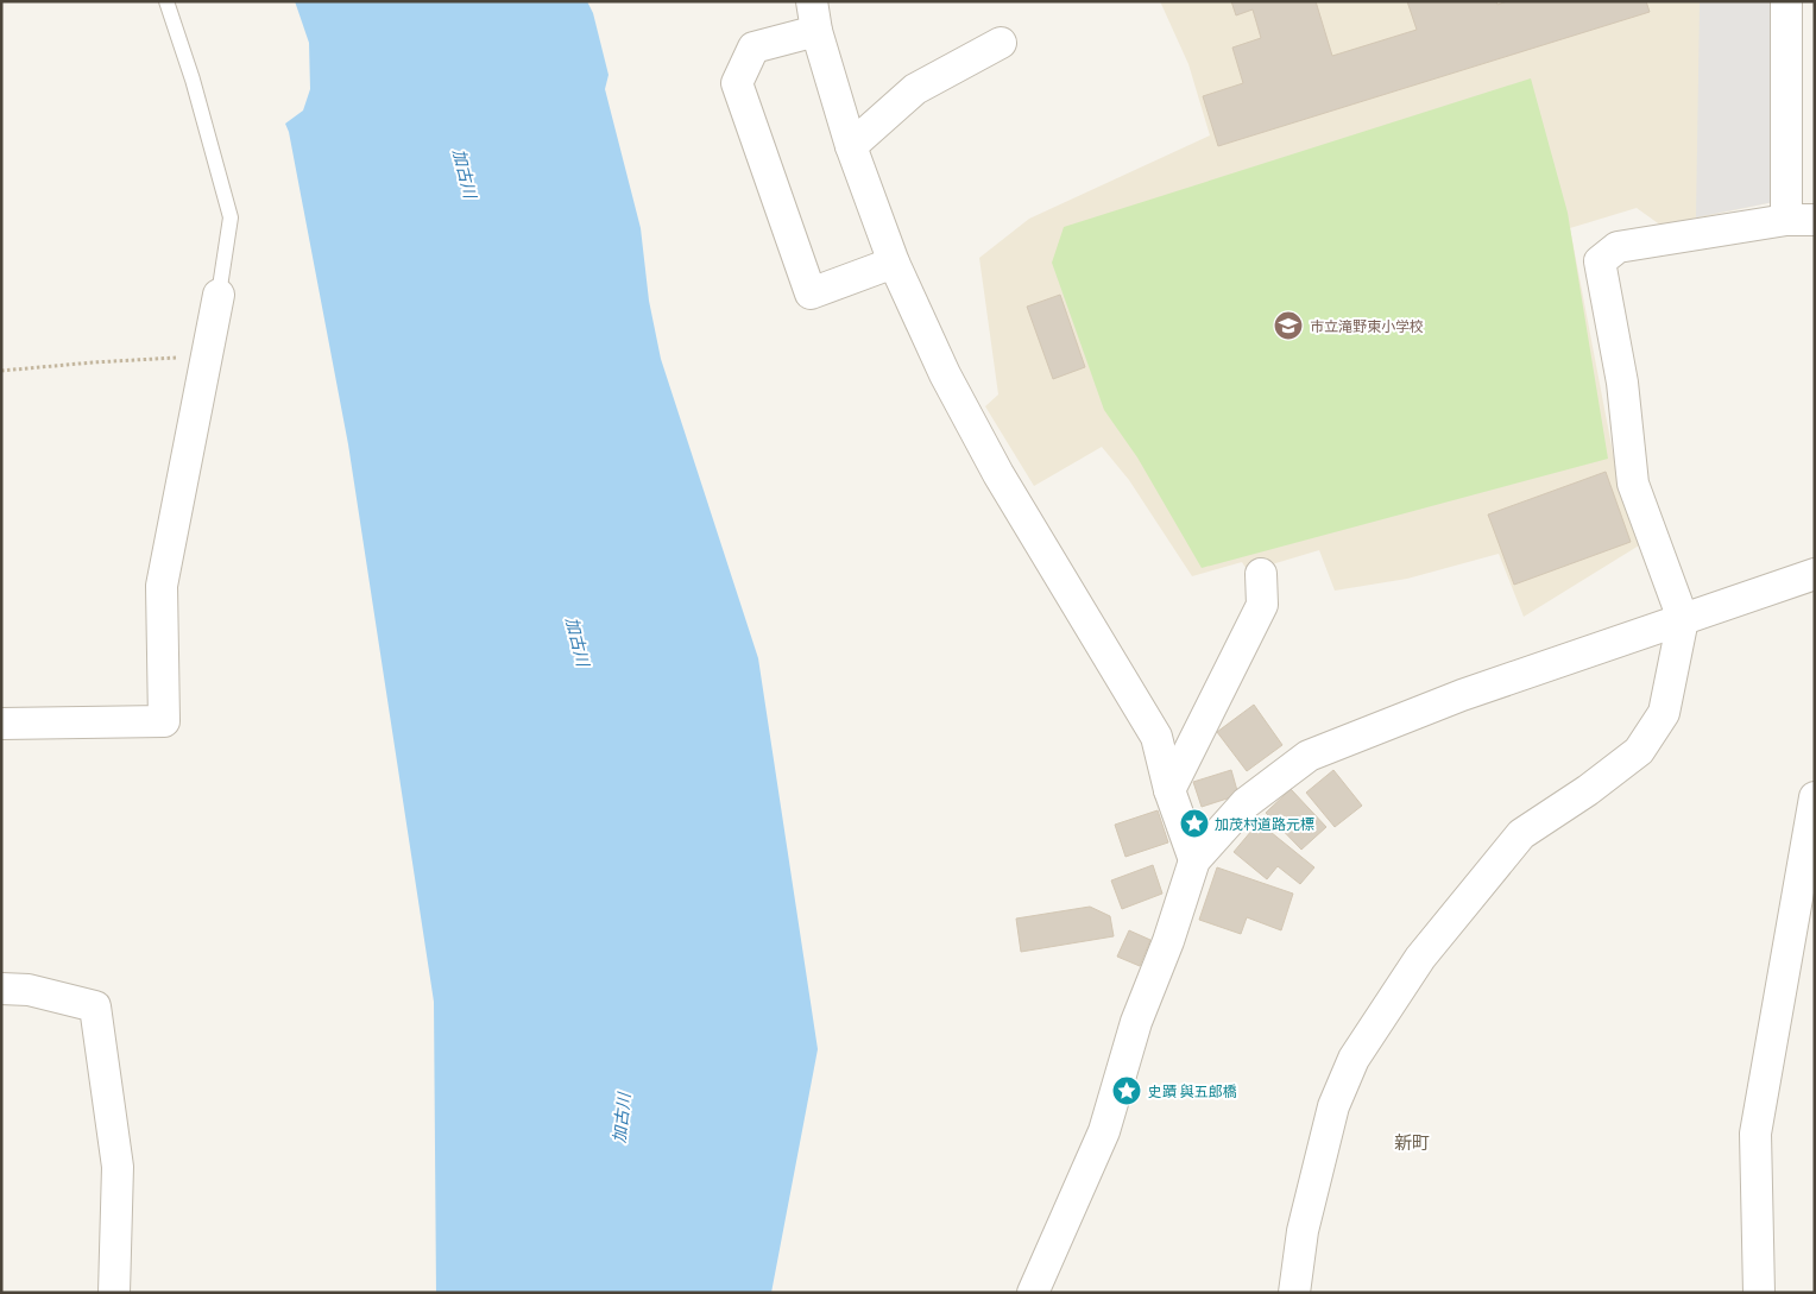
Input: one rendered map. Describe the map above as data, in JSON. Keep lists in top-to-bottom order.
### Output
{
  "districts": ["新町"],
  "water": ["加古川"],
  "places": {
    "school or university": ["市立滝野東小学校"],
    "place": ["加茂村道路元標", "史蹟 與五郎橋"]
  }
}
